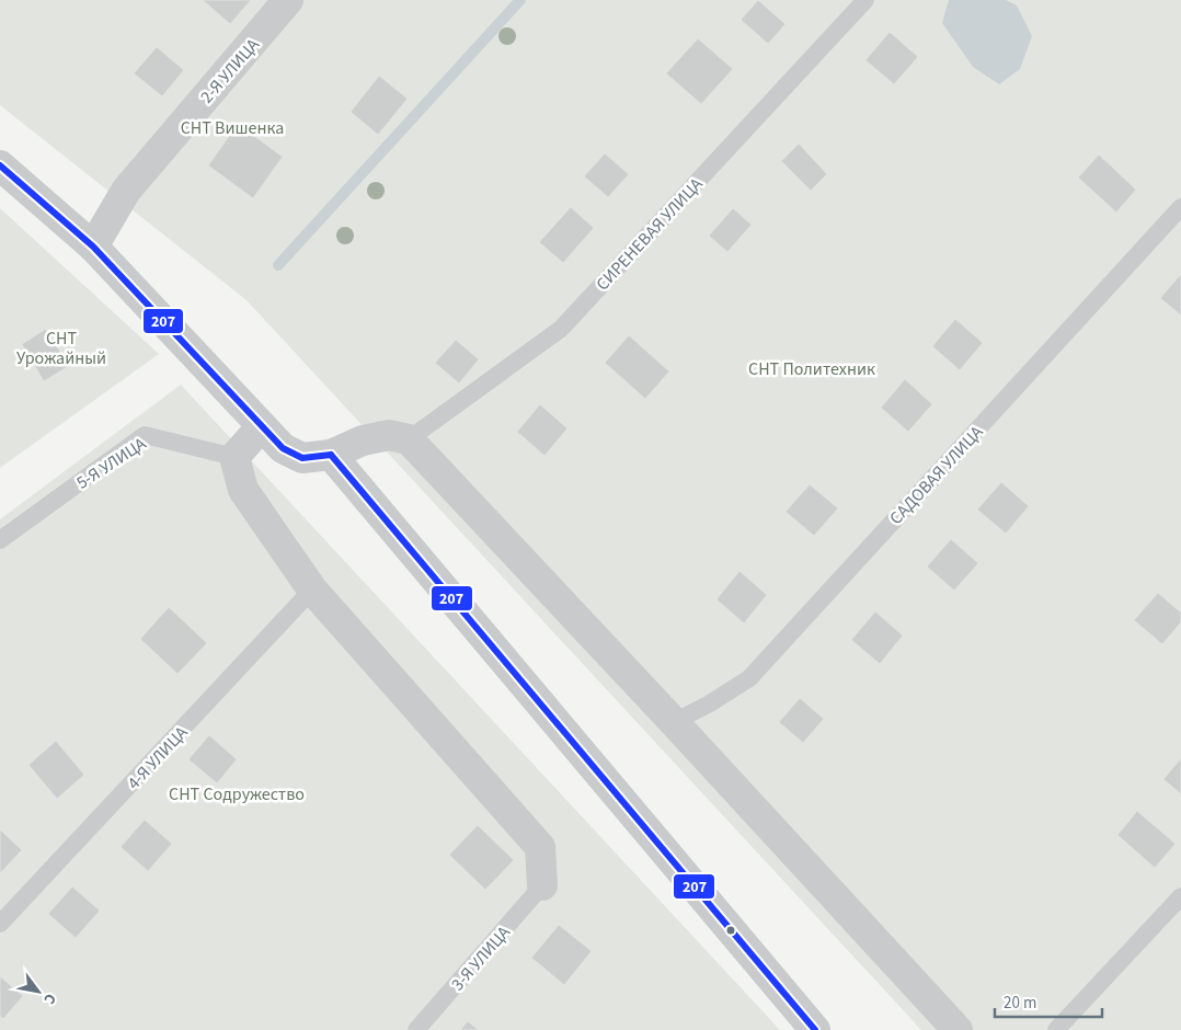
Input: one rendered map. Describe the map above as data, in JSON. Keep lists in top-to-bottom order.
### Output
{
  "streets": {
    "street": ["2-Я УЛИЦА"],
    "lane": [
      "СИРЕНЕВАЯ УЛИЦА",
      "5-Я УЛИЦА",
      "САДОВАЯ УЛИЦА",
      "4-Я УЛИЦА",
      "3-Я УЛИЦА"
    ]
  },
  "parks": [
    "СНТ Вишенка",
    "СНТ Урожайный",
    "СНТ Политехник",
    "СНТ Содружество"
  ],
  "lines": ["transit line 207"],
  "scale_bar": "20 m",
  "north": "bottom right"
}
